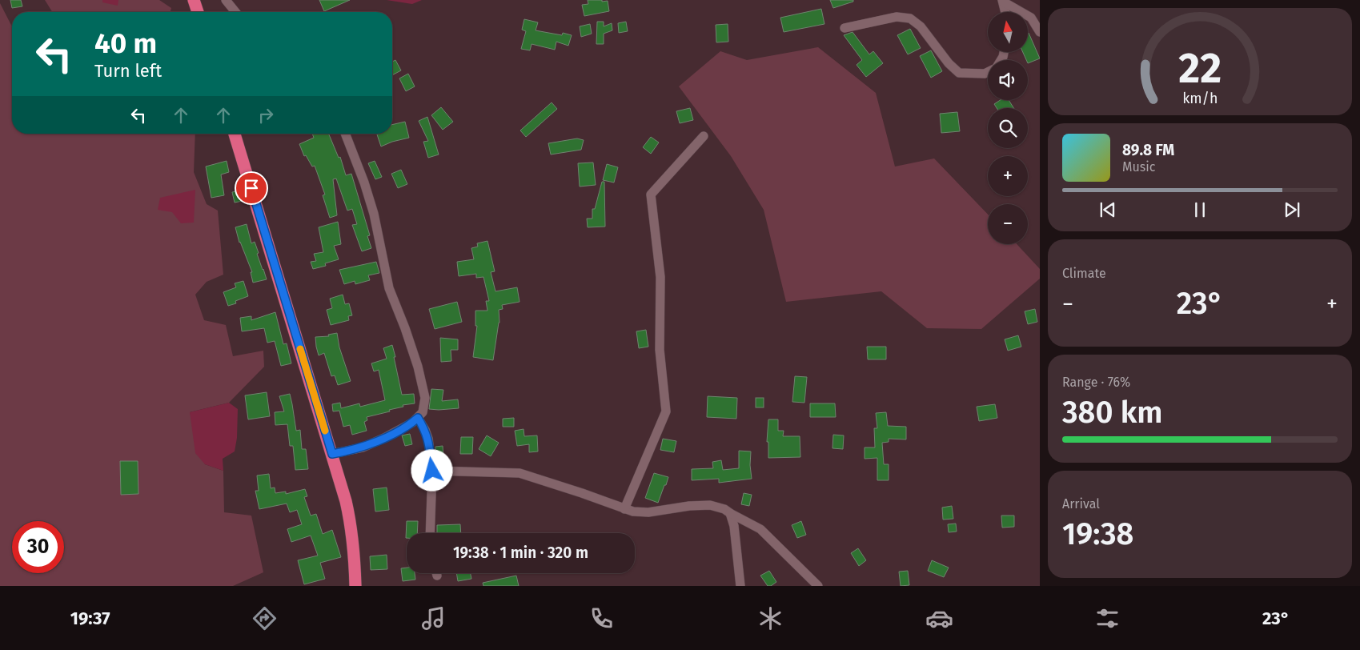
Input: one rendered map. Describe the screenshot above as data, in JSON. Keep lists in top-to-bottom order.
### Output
{
  "north": "top",
  "page": {
    "map_buttons": ["+", "−"],
    "turn": ["40 m", "Turn left"],
    "song": ["89.8 FM", "Music"],
    "tile": [
      "Climate",
      ["Range · 76%", "380 km"],
      ["Arrival", "19:38"]
    ],
    "heat": ["−", "23°", "+"],
    "limit": "30",
    "trip": "19:38 · 1 min · 320 m",
    "tabs": ["19:37", "23°"],
    "gauge": ["22", "km/h"]
  }
}
